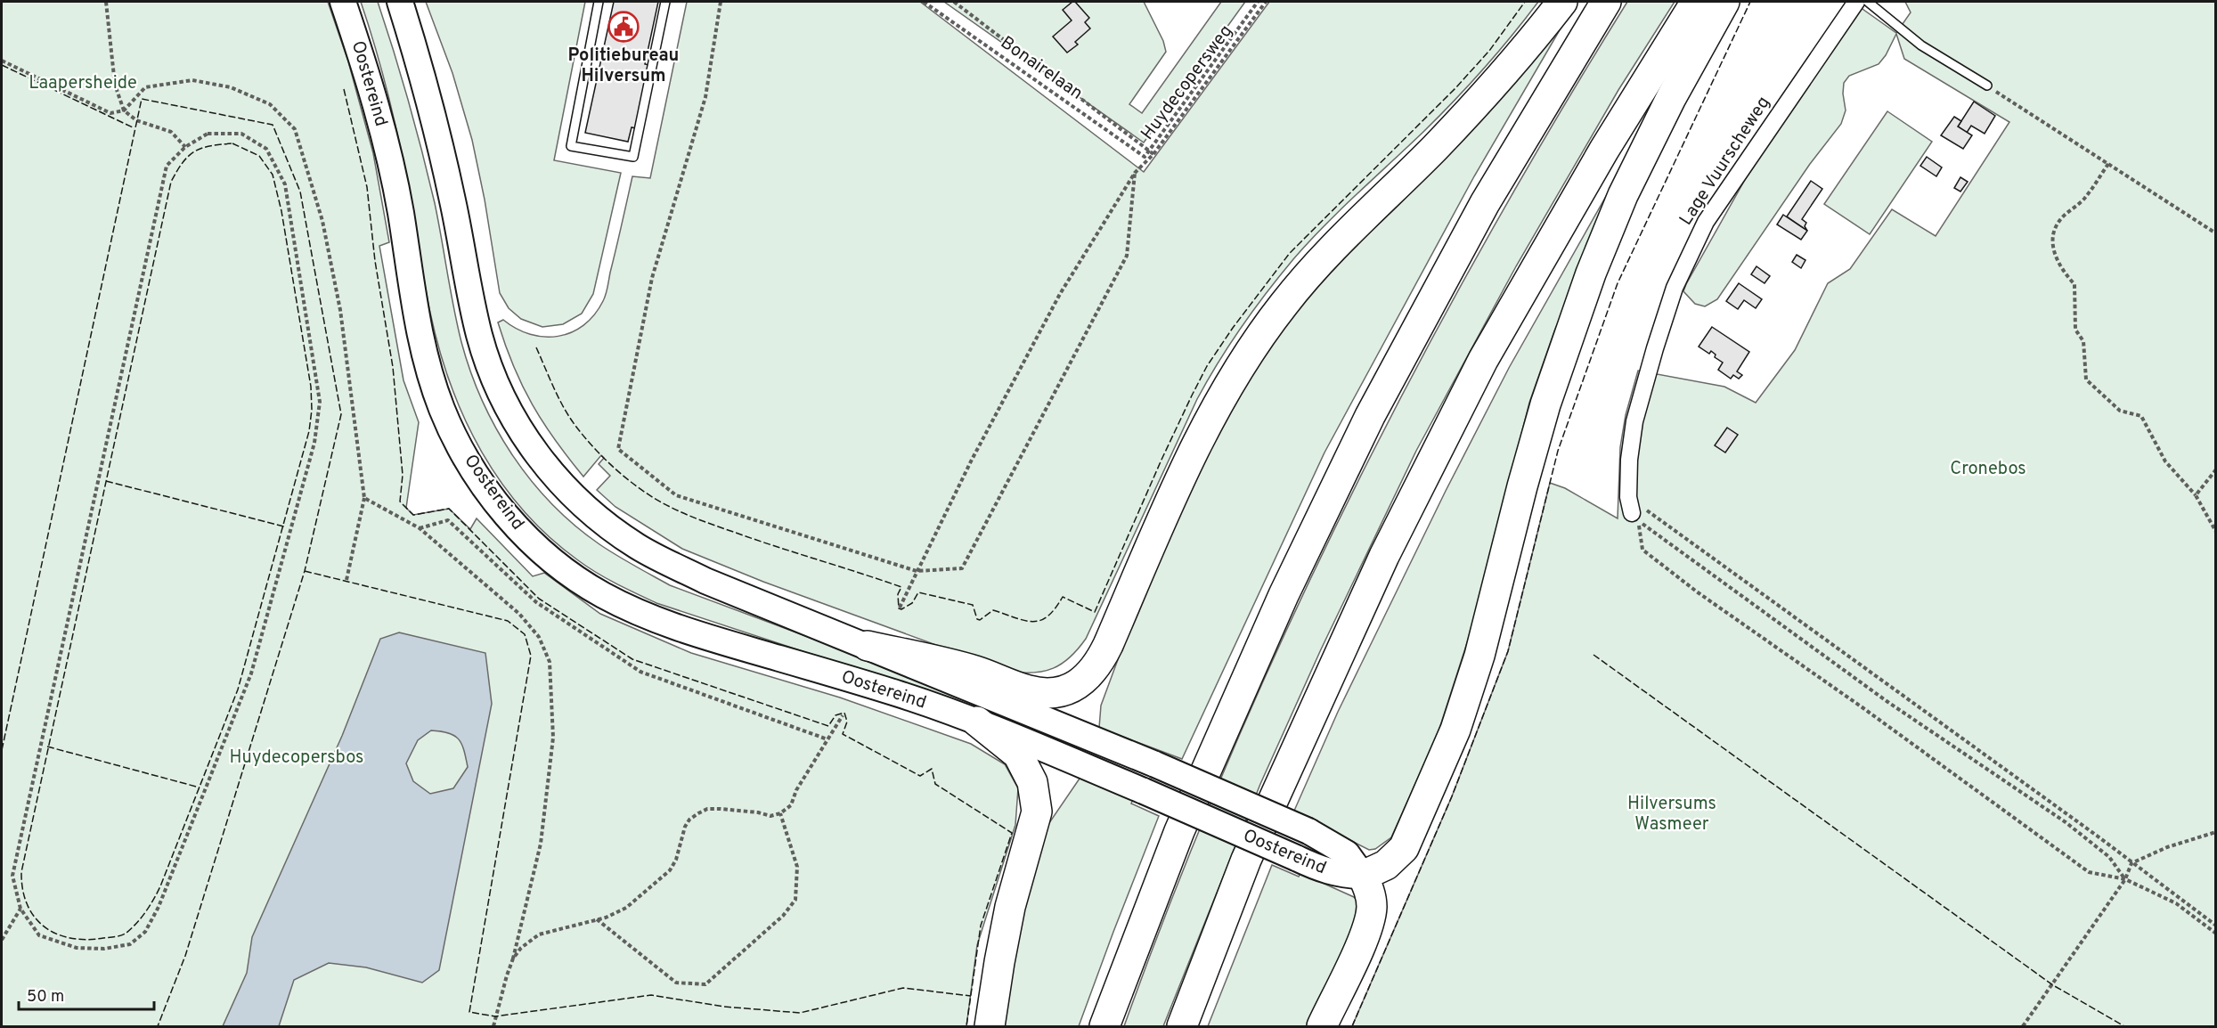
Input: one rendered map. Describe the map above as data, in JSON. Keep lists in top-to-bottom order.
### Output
{
  "streets": {
    "main road": ["Oostereind"],
    "street": ["Lage Vuurscheweg"],
    "path": ["Bonairelaan", "Huydecopersweg"]
  },
  "crossings": [
    ["Bonairelaan", "Huydecopersweg"]
  ],
  "parks": [
    "Laapersheide",
    "Cronebos",
    "Huydecopersbos",
    "Hilversums Wasmeer"
  ],
  "places": {
    "public building": ["Politiebureau Hilversum"]
  },
  "scale_bar": "50 m"
}
